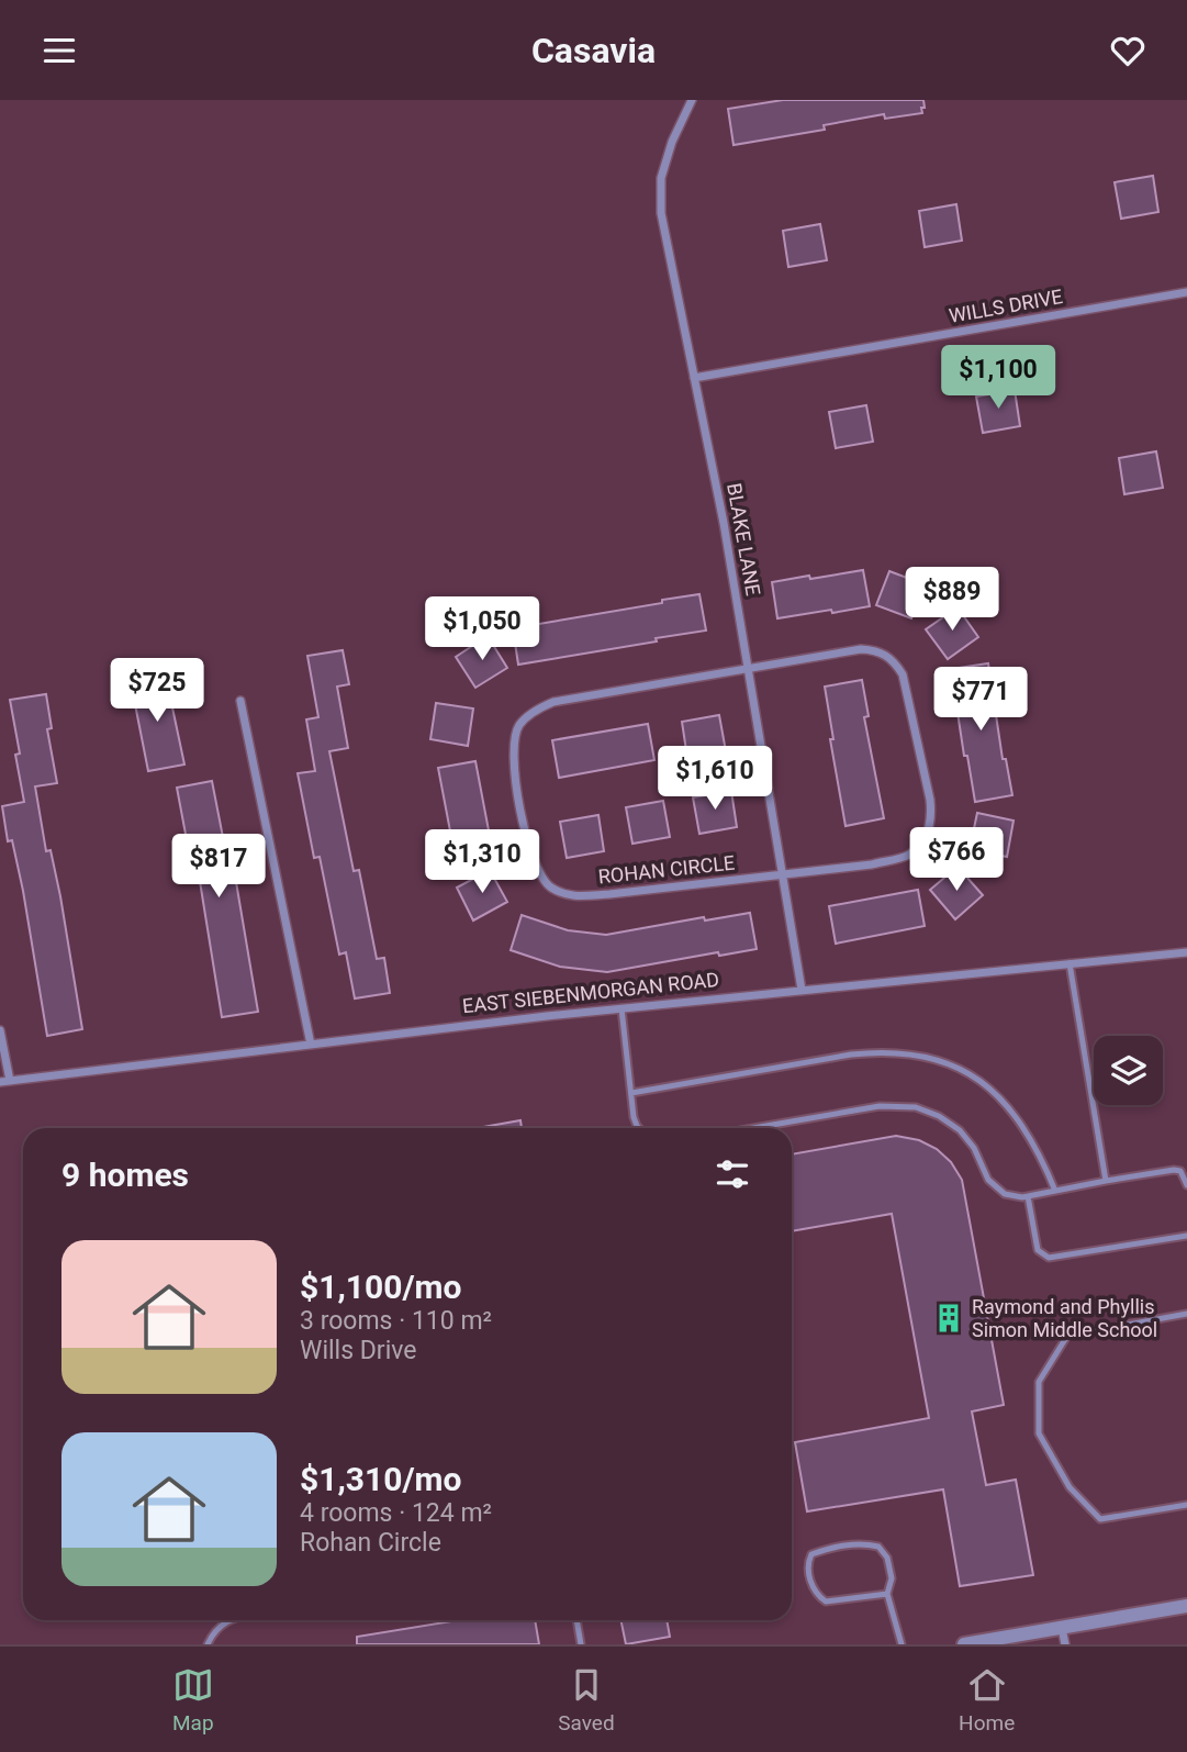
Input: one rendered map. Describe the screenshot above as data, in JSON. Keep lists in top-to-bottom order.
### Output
{
  "streets": {
    "street": [
      "WILLS DRIVE",
      "BLAKE LANE",
      "ROHAN CIRCLE",
      "EAST SIEBENMORGAN ROAD"
    ]
  },
  "crossings": [
    ["WILLS DRIVE", "BLAKE LANE"],
    ["BLAKE LANE", "ROHAN CIRCLE"],
    ["BLAKE LANE", "EAST SIEBENMORGAN ROAD"]
  ],
  "places": {
    "building": ["Raymond and Phyllis Simon Middle School"]
  },
  "page": {
    "header": "Casavia",
    "price": [
      "$1,100",
      "$889",
      "$1,050",
      "$725",
      "$771",
      "$1,610",
      "$766",
      "$1,310",
      "$817"
    ],
    "heading": "9 homes",
    "list": [
      {
        "name": "$1,100/mo",
        "note": "3 rooms · 110 m² · Wills Drive"
      },
      {
        "name": "$1,310/mo",
        "note": "4 rooms · 124 m² · Rohan Circle"
      }
    ],
    "tabs": ["Map", "Saved", "Home"]
  }
}
